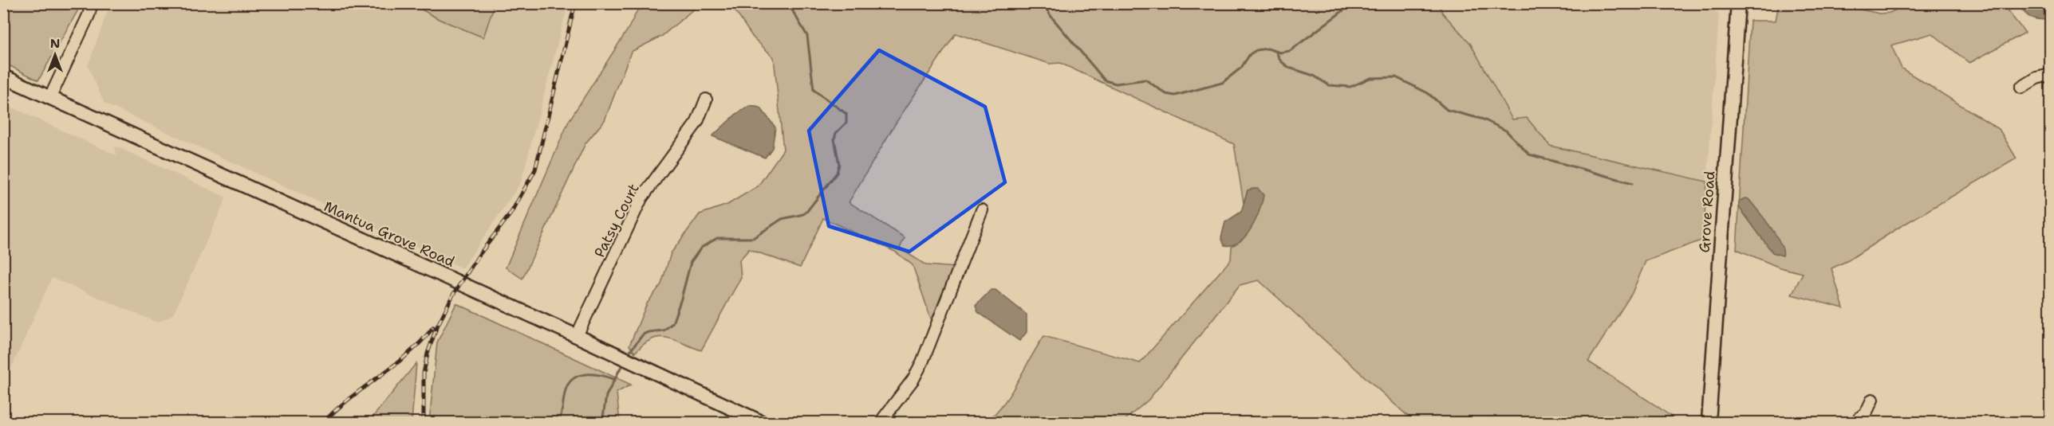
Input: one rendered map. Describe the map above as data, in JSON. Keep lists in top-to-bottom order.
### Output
{
  "streets": {
    "main road": ["Grove Road", "Mantua Grove Road"],
    "street": ["Patsy Court"]
  },
  "crossings": [
    ["Patsy Court", "Mantua Grove Road"]
  ],
  "north": "top"
}
